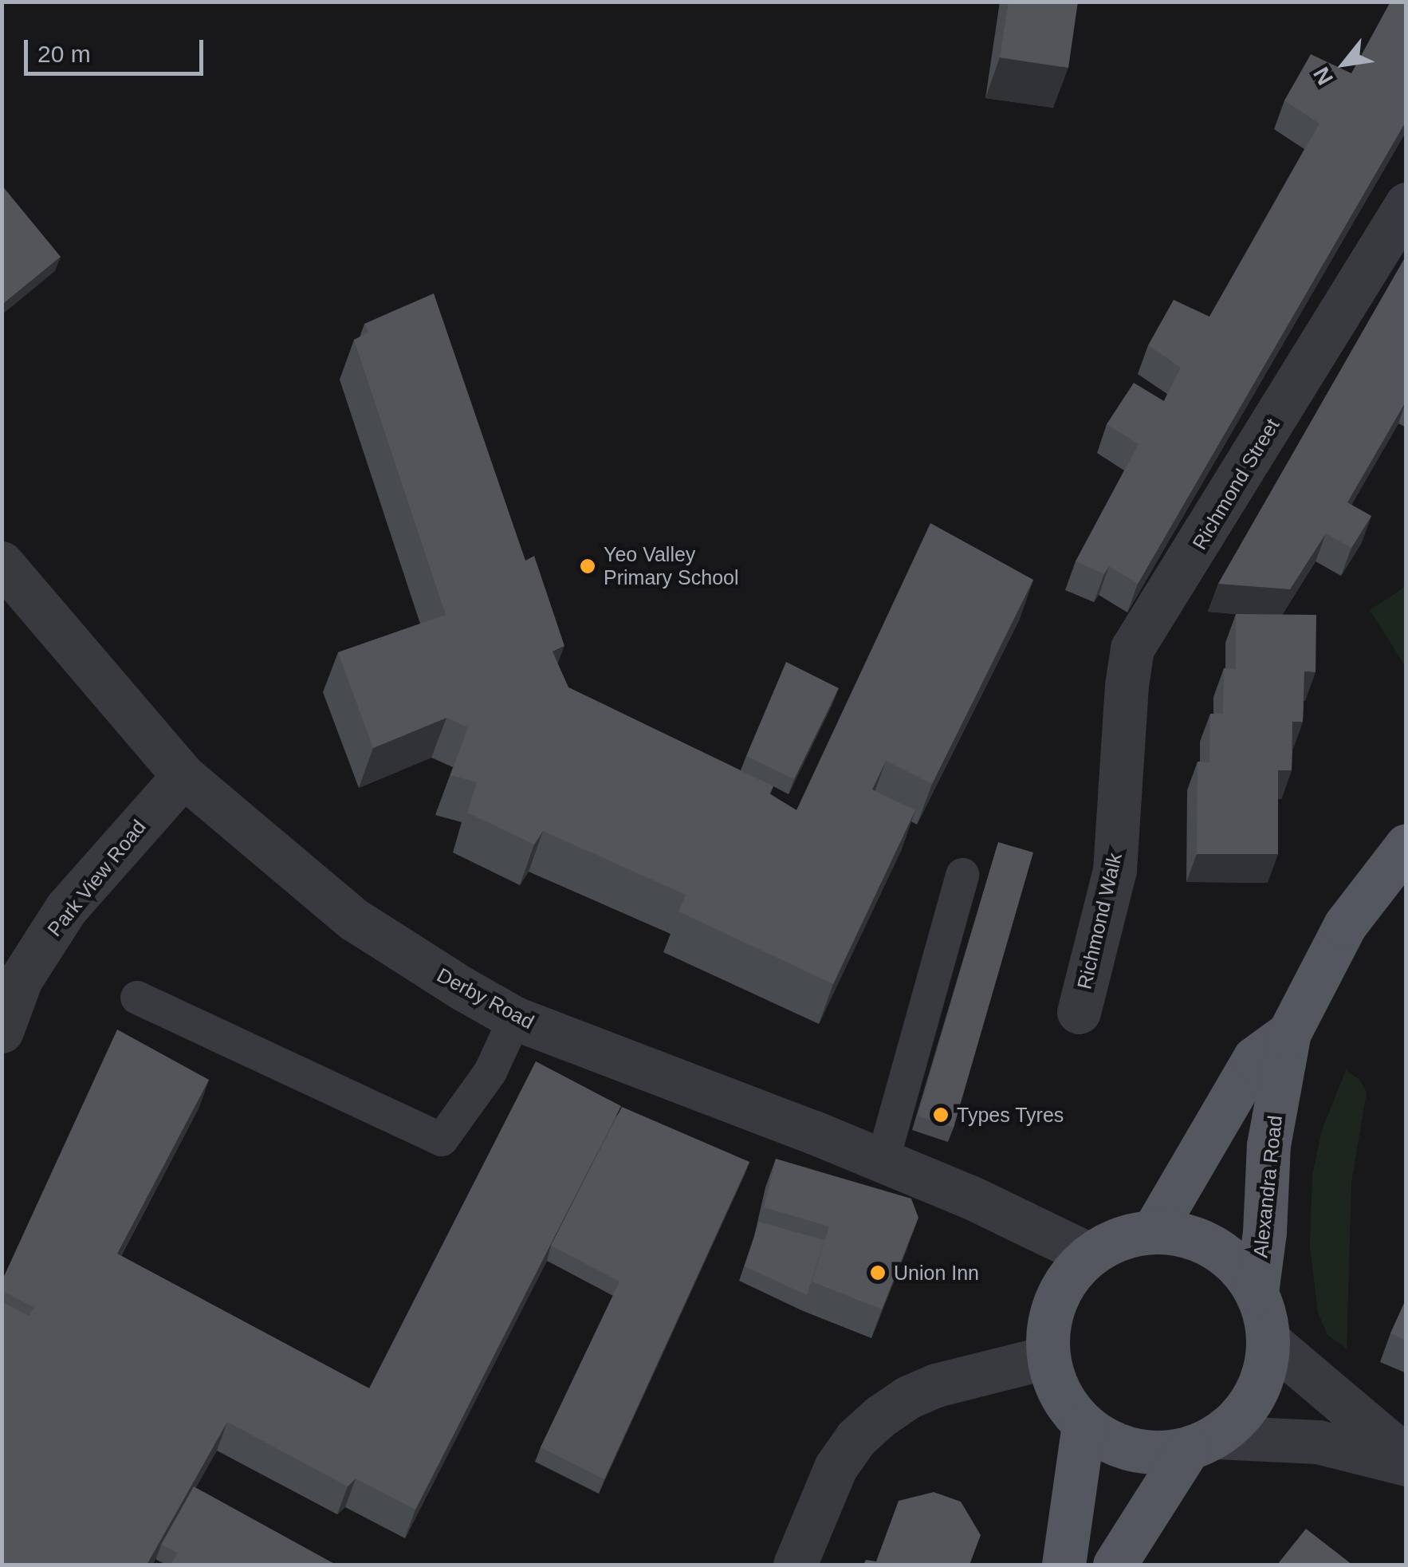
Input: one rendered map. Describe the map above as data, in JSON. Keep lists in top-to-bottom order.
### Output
{
  "streets": {
    "main road": ["Alexandra Road"],
    "street": [
      "Richmond Street",
      "Park View Road",
      "Richmond Walk",
      "Derby Road"
    ]
  },
  "crossings": [
    ["Richmond Street", "Richmond Walk"],
    ["Park View Road", "Derby Road"],
    ["Derby Road", "Alexandra Road"]
  ],
  "places": ["Yeo Valley Primary School", "Types Tyres", "Union Inn"],
  "scale_bar": "20 m",
  "north": "bottom left"
}
